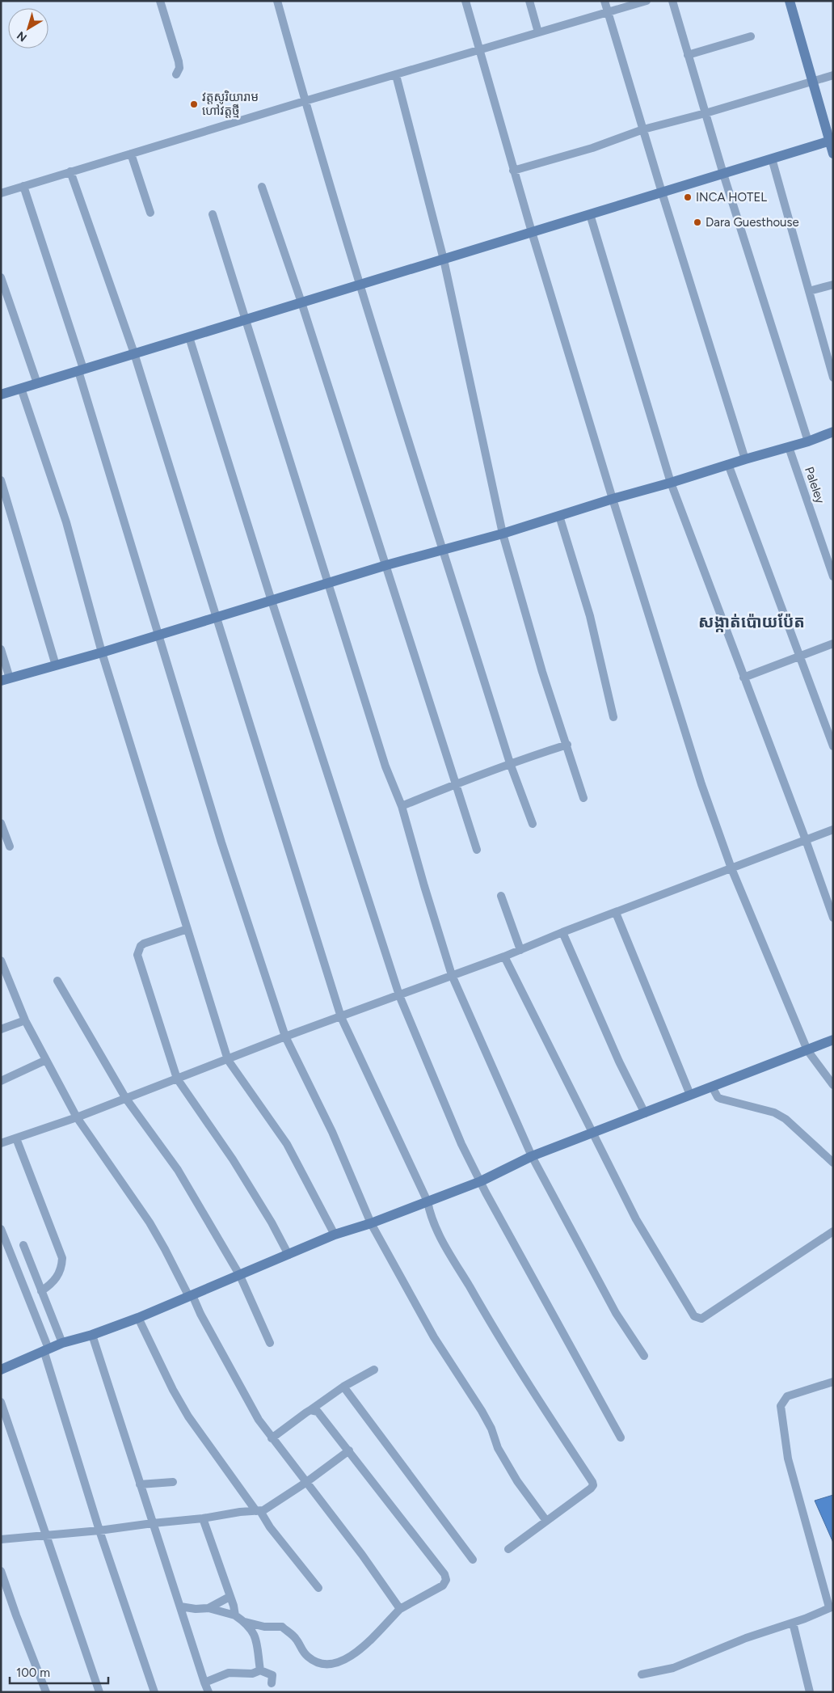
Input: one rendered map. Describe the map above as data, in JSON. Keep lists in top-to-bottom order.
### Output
{
  "streets": {
    "street": ["Paleley"]
  },
  "districts": ["សង្កាត់ប៉ោយប៉ែត"],
  "places": ["វត្តសូរិយារាម ហៅវត្តថ្មី", "INCA HOTEL", "Dara Guesthouse"],
  "scale_bar": "100 m",
  "north": "bottom left"
}
